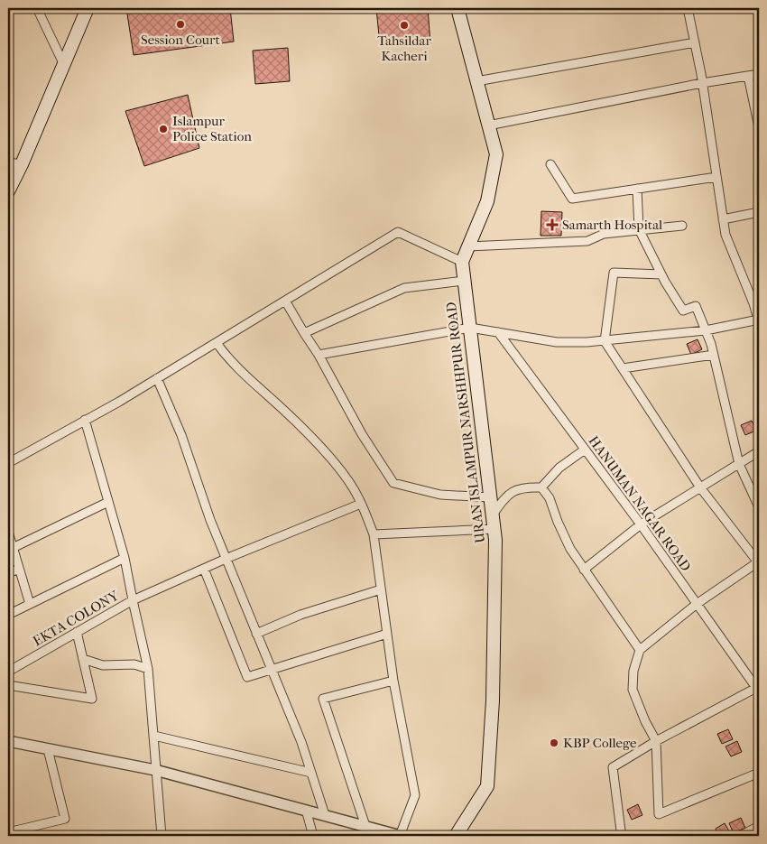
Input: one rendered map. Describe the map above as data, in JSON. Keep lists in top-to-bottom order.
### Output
{
  "streets": {
    "main road": ["URAN ISLAMPUR NARSHHPUR ROAD"],
    "street": ["HANUMAN NAGAR ROAD", "EKTA COLONY"]
  },
  "places": {
    "other": [
      "Session Court",
      "Tahsildar Kacheri",
      "Islampur Police Station",
      "KBP College"
    ],
    "health": ["Samarth Hospital"]
  }
}
